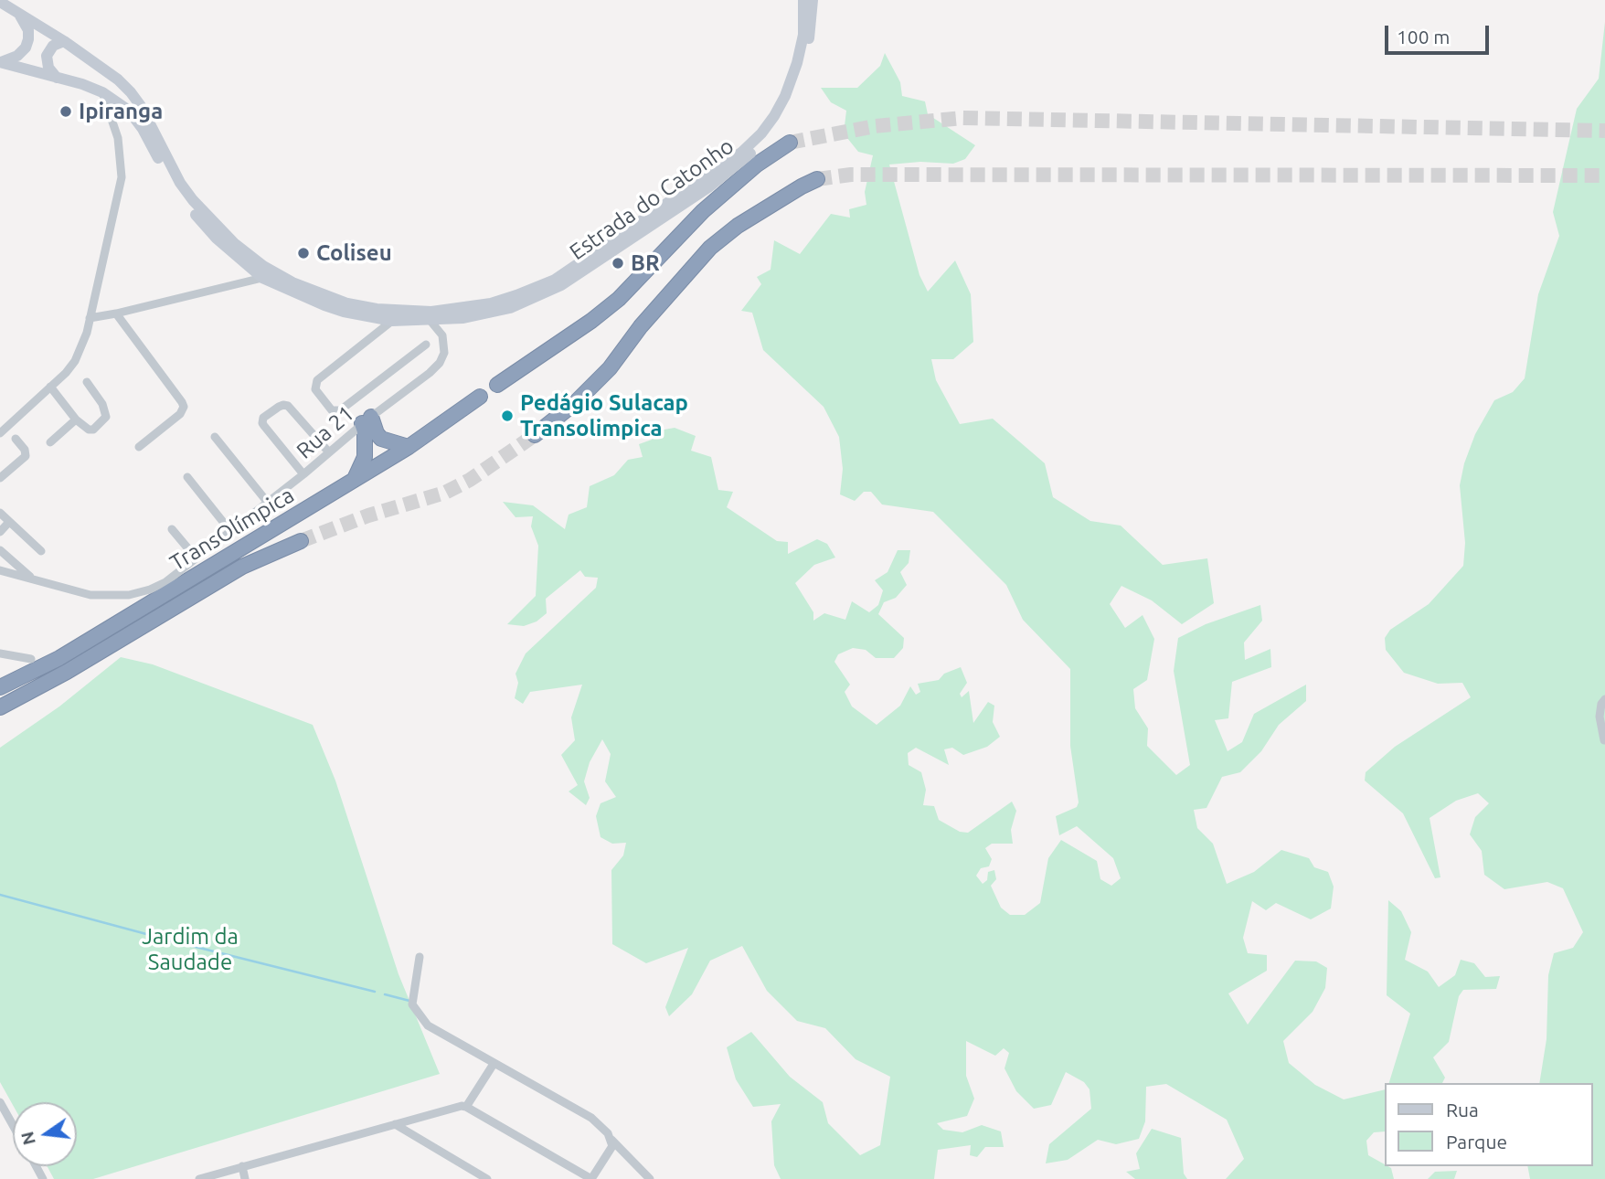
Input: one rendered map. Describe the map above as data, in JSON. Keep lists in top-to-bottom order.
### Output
{
  "streets": {
    "highway": ["TransOlímpica"],
    "main road": ["Estrada do Catonho"],
    "street": ["Rua 21"]
  },
  "parks": ["Jardim da Saudade"],
  "places": [
    "Ipiranga",
    "Coliseu",
    "BR",
    "Pedágio Sulacap Transolimpica"
  ],
  "legend": ["Rua", "Parque"],
  "scale_bar": "100 m",
  "north": "left"
}
